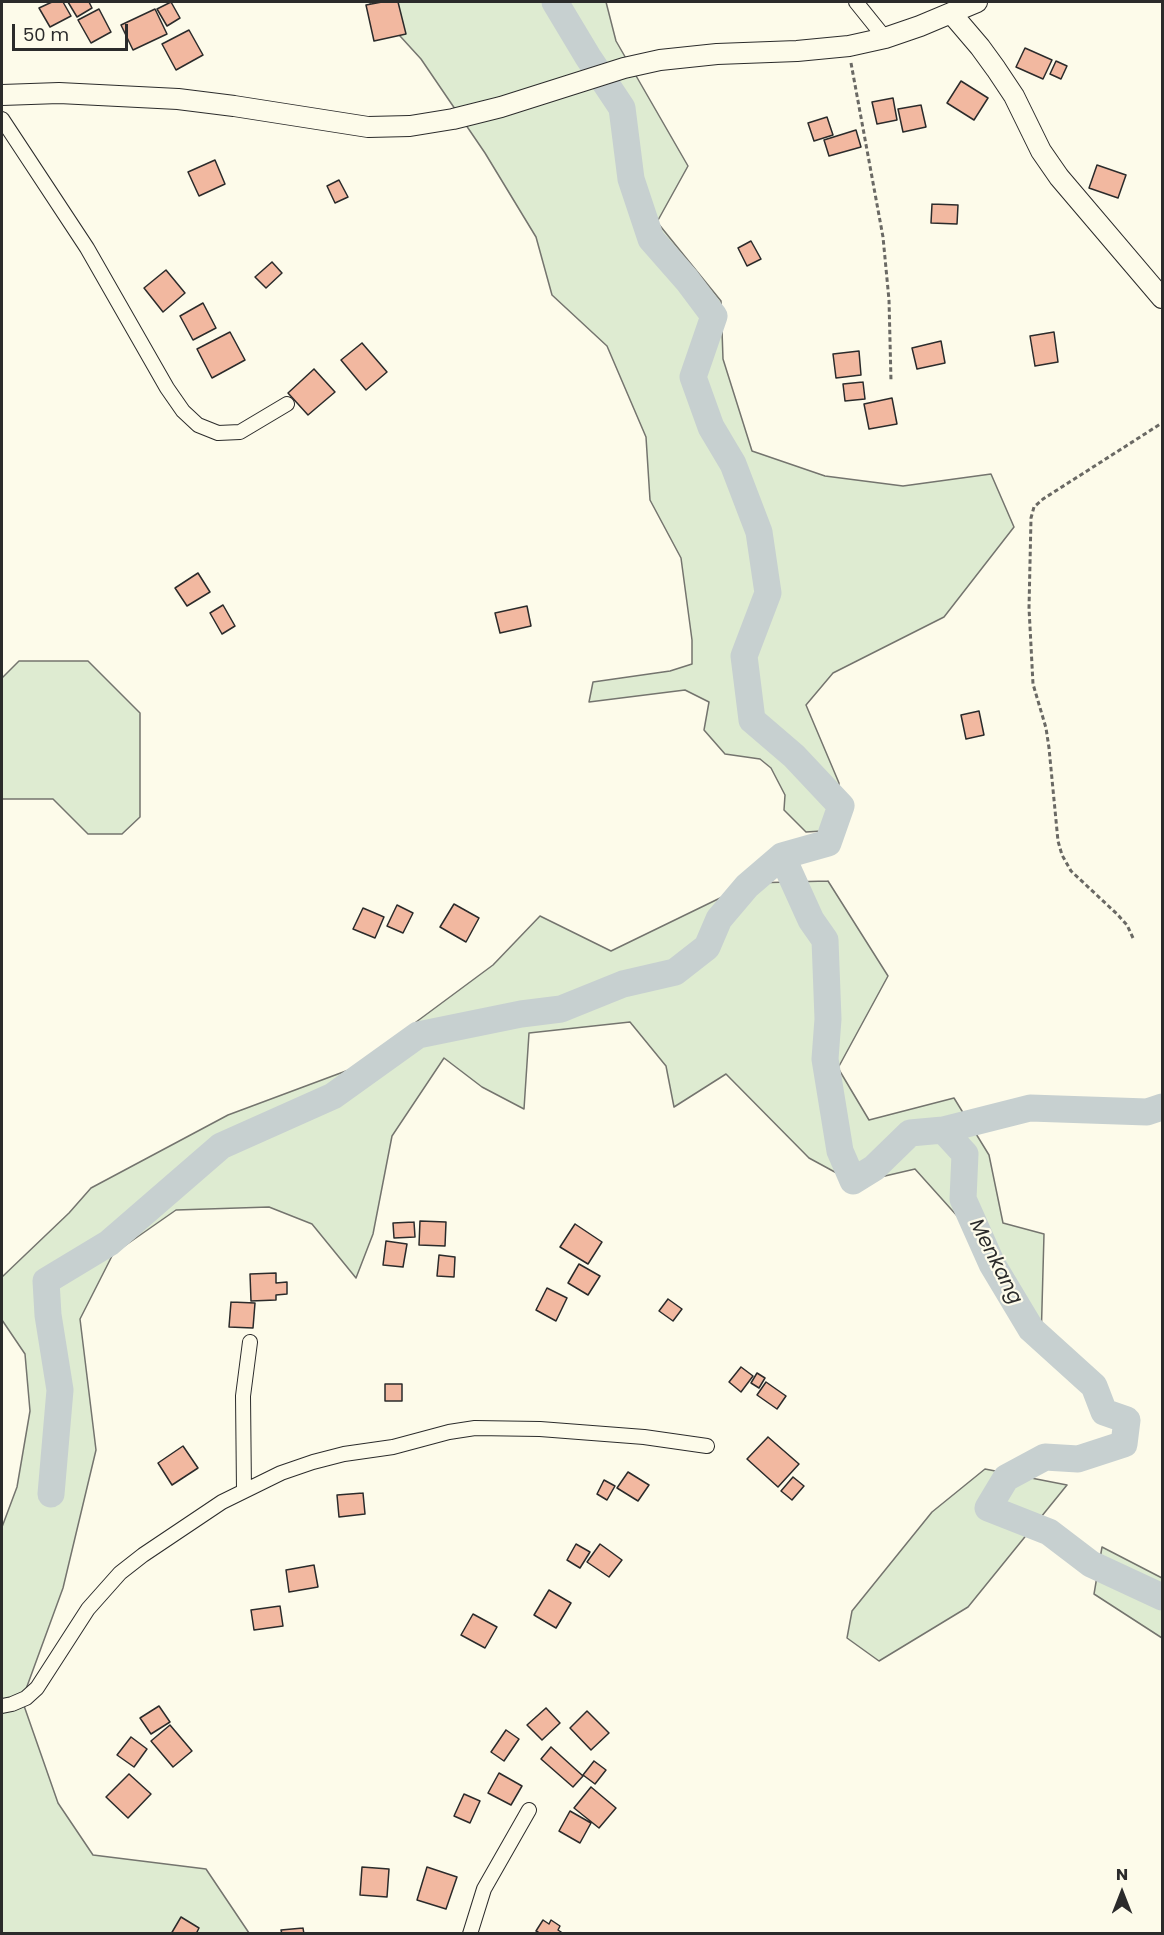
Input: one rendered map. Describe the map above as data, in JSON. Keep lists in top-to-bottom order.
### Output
{
  "water": ["Menkang"],
  "scale_bar": "50 m",
  "north": "top"
}
